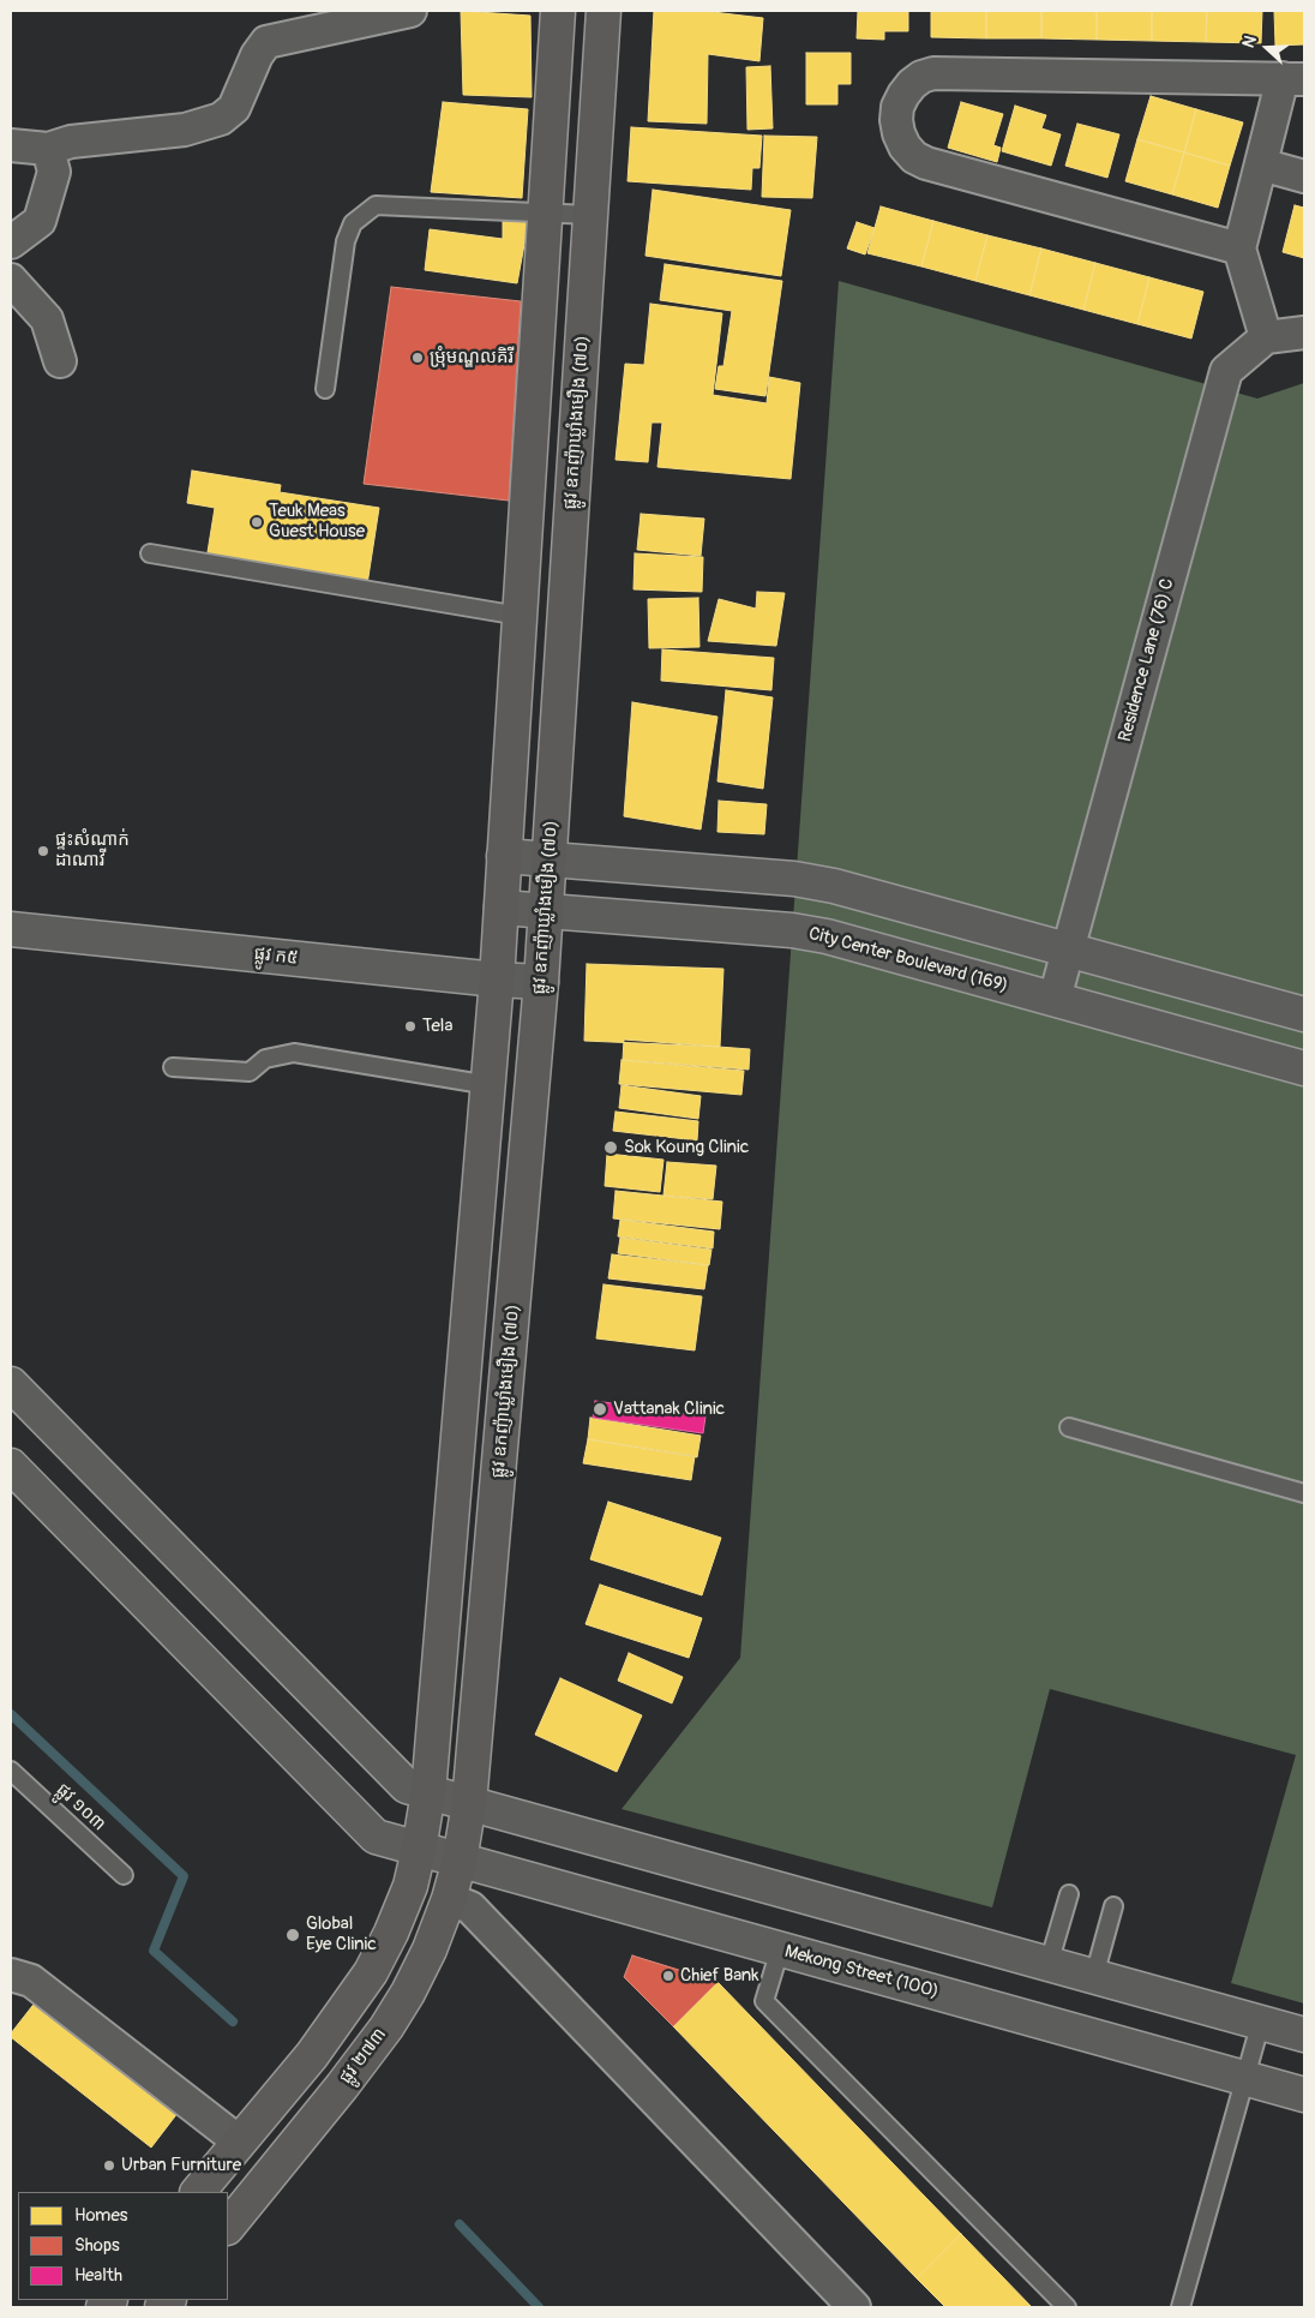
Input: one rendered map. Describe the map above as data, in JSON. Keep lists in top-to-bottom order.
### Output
{
  "streets": {
    "main road": ["ផ្លូវ ឧកញ៉ាឃ្លាំងមឿង (៧០)", "ផ្លូវ ២៧៣"],
    "street": [
      "Residence Lane (76) C",
      "ផ្លូវ ក៥",
      "City Center Boulevard (169)",
      "Mekong Street (100)"
    ],
    "lane": ["ផ្លូវ ១០៣"]
  },
  "crossings": [
    ["ផ្លូវ ឧកញ៉ាឃ្លាំងមឿង (៧០)", "ផ្លូវ ក៥"],
    ["ផ្លូវ ឧកញ៉ាឃ្លាំងមឿង (៧០)", "City Center Boulevard (169)"],
    ["ផ្លូវ ឧកញ៉ាឃ្លាំងមឿង (៧០)", "Mekong Street (100)"],
    ["ផ្លូវ ឧកញ៉ាឃ្លាំងមឿង (៧០)", "ផ្លូវ ២៧៣"],
    ["Residence Lane (76) C", "City Center Boulevard (169)"],
    ["Mekong Street (100)", "ផ្លូវ ២៧៣"]
  ],
  "places": [
    "ម្រុំមណ្ឌលគិរី",
    "Teuk Meas Guest House",
    "ផ្ទះសំណាក់ ដាណាវី",
    "Tela",
    "Sok Koung Clinic",
    "Vattanak Clinic",
    "Global Eye Clinic",
    "Chief Bank",
    "Urban Furniture"
  ],
  "legend": ["Homes", "Shops", "Health"],
  "north": "left"
}
